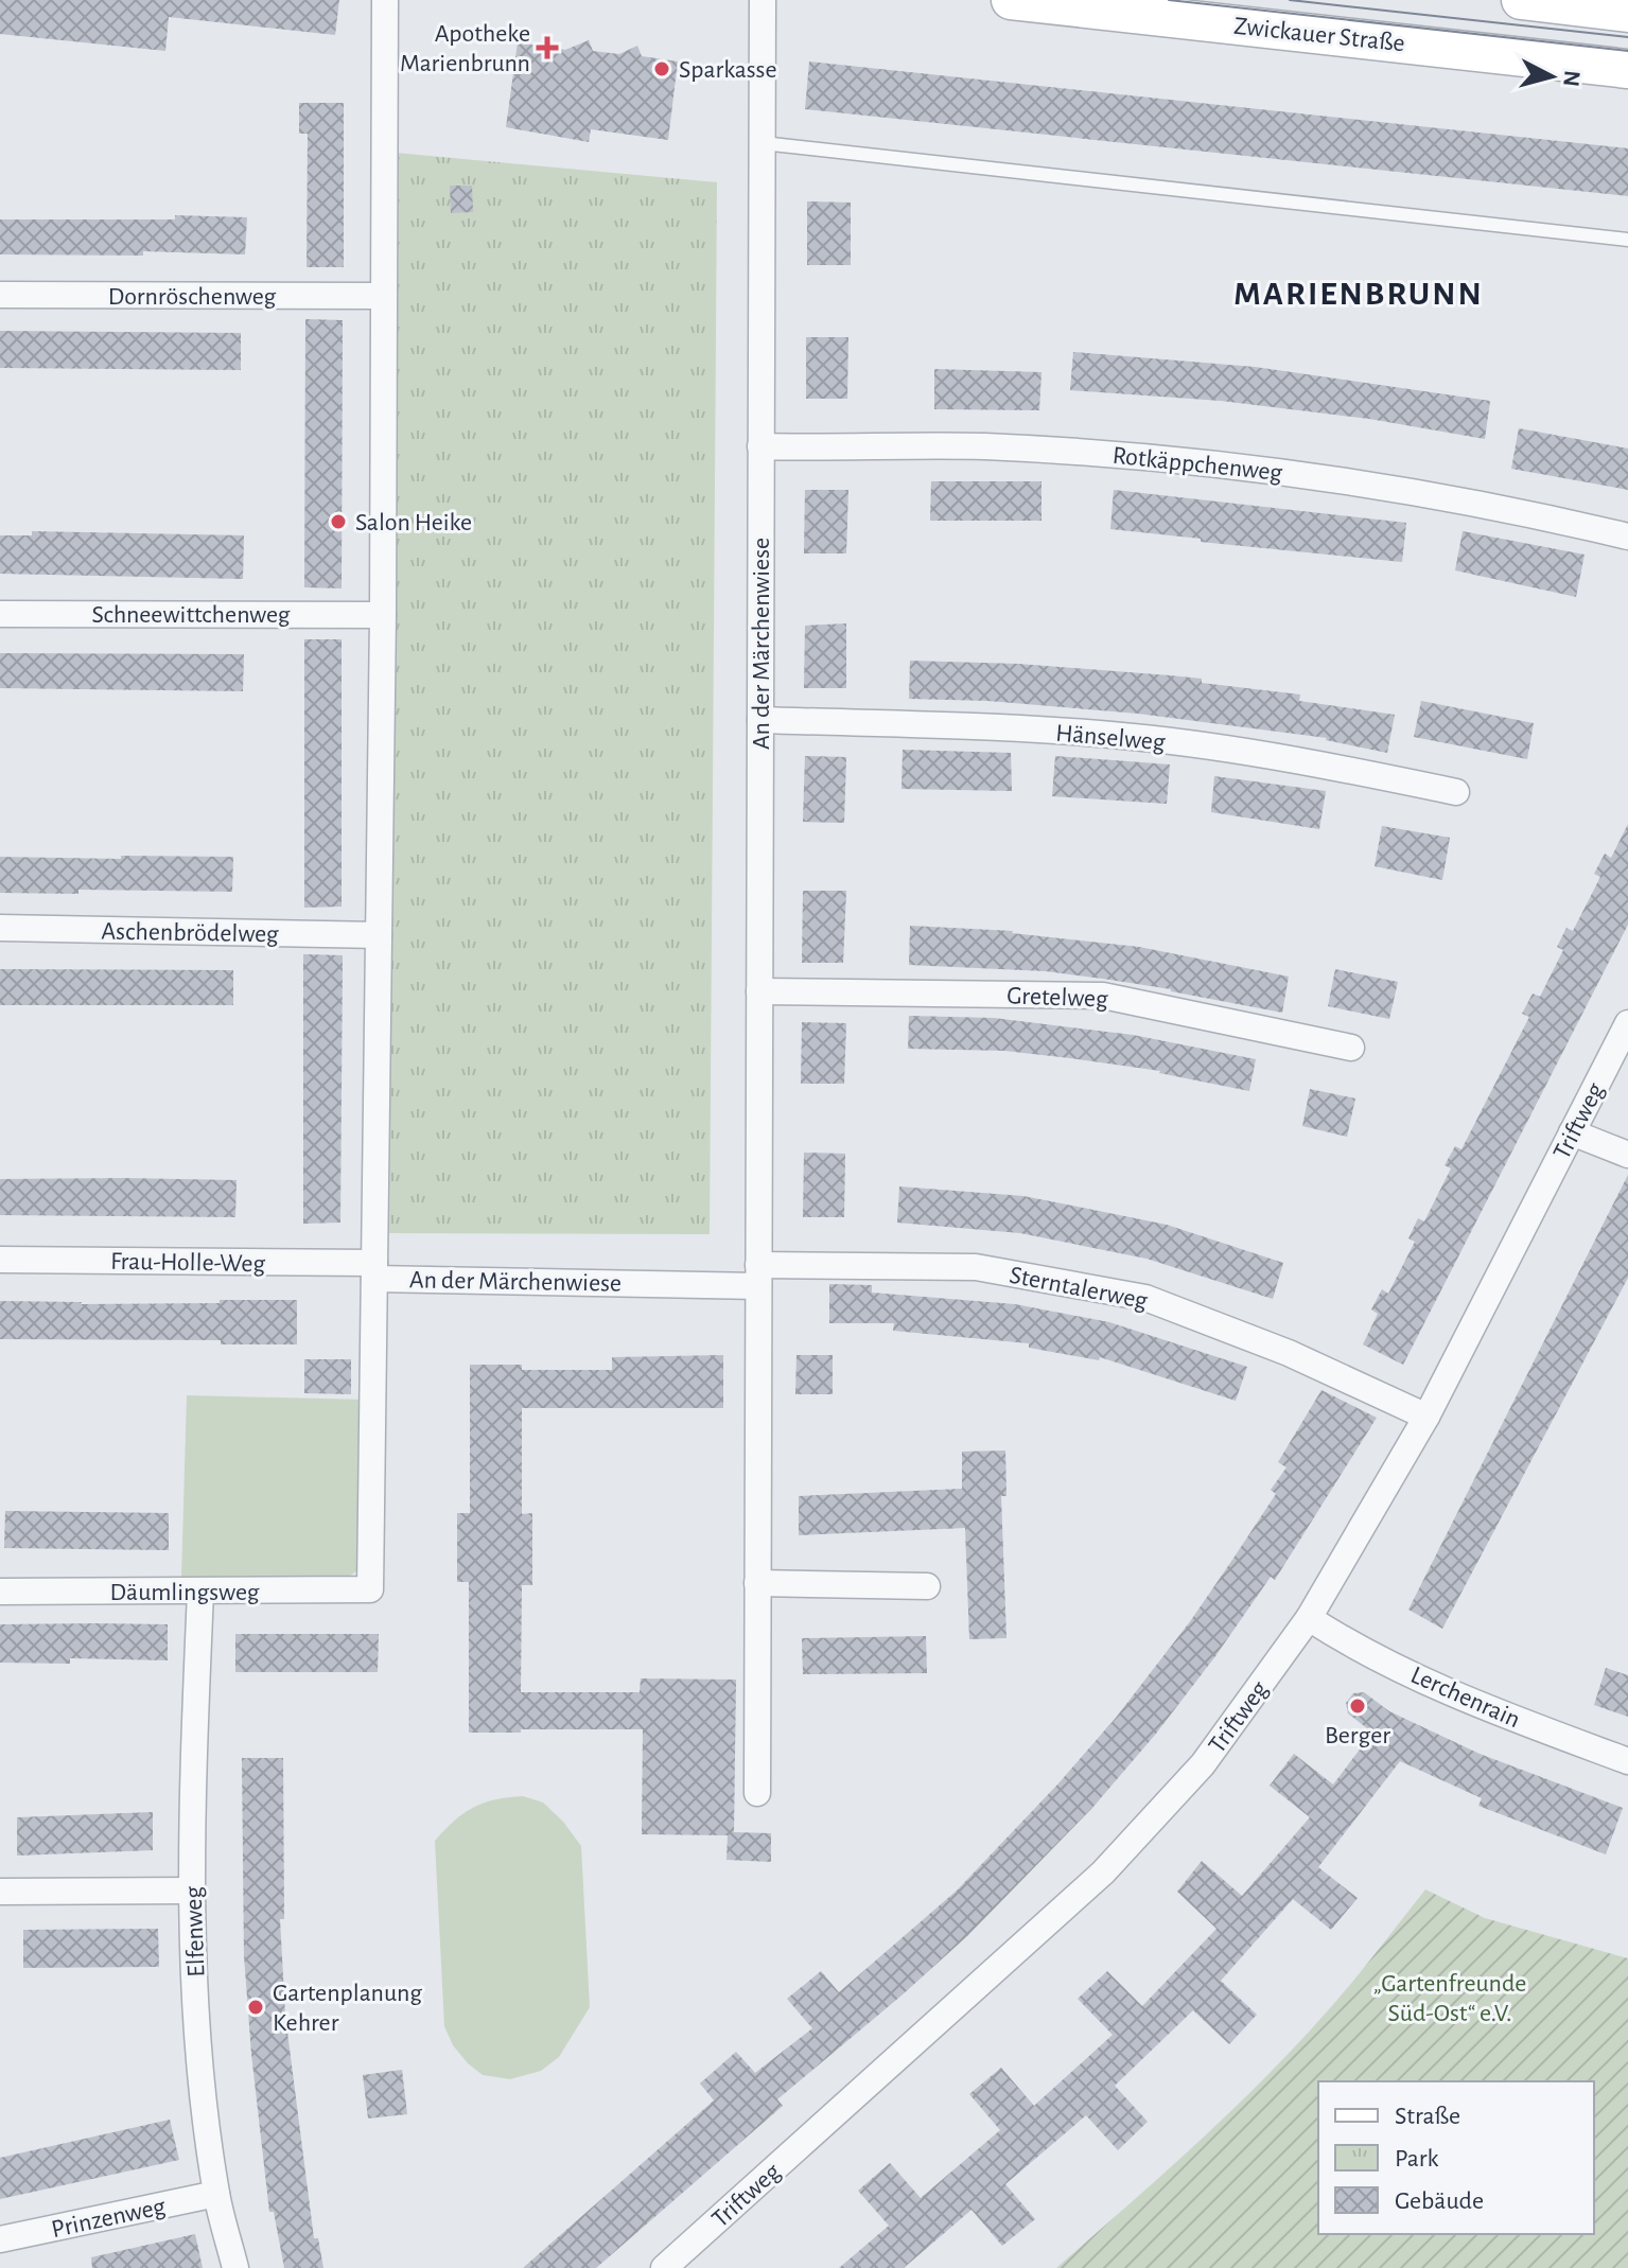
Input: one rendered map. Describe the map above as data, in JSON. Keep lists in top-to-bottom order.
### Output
{
  "streets": {
    "main road": ["Zwickauer Straße"],
    "street": [
      "Dornröschenweg",
      "Rotkäppchenweg",
      "Schneewittchenweg",
      "An der Märchenwiese",
      "Hänselweg",
      "Aschenbrödelweg",
      "Gretelweg",
      "Triftweg",
      "Frau-Holle-Weg",
      "Sterntalerweg",
      "Däumlingsweg",
      "Lerchenrain",
      "Elfenweg",
      "Prinzenweg"
    ]
  },
  "crossings": [
    ["Dornröschenweg", "An der Märchenwiese"],
    ["Rotkäppchenweg", "An der Märchenwiese"],
    ["Schneewittchenweg", "An der Märchenwiese"],
    ["An der Märchenwiese", "Hänselweg"],
    ["An der Märchenwiese", "Aschenbrödelweg"],
    ["An der Märchenwiese", "Gretelweg"],
    ["An der Märchenwiese", "Frau-Holle-Weg"],
    ["An der Märchenwiese", "Sterntalerweg"],
    ["An der Märchenwiese", "Däumlingsweg"],
    ["Triftweg", "Sterntalerweg"],
    ["Triftweg", "Lerchenrain"],
    ["Däumlingsweg", "Elfenweg"],
    ["Elfenweg", "Prinzenweg"]
  ],
  "districts": ["MARIENBRUNN"],
  "parks": ["„Gartenfreunde Süd-Ost“ e.V."],
  "places": {
    "health": ["Apotheke Marienbrunn"],
    "other": [
      "Sparkasse",
      "Salon Heike",
      "Berger",
      "Gartenplanung Kehrer"
    ]
  },
  "legend": ["Straße", "Park", "Gebäude"],
  "north": "right"
}
